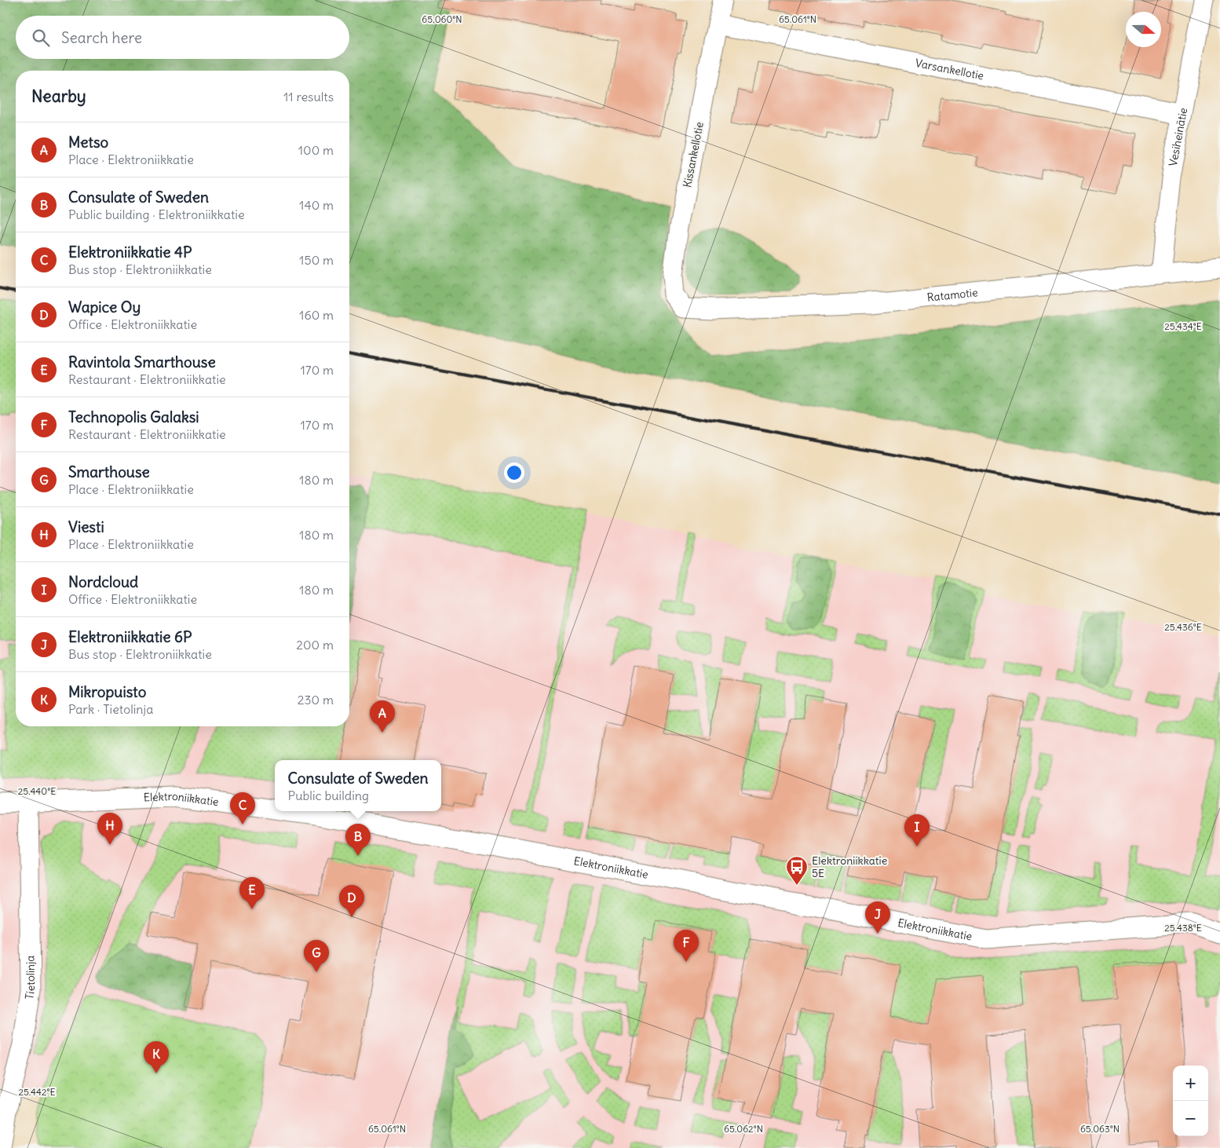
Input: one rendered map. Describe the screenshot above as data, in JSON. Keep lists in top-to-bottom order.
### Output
{
  "streets": {
    "street": [
      "Varsankellotie",
      "Vesiheinätie",
      "Kissankellotie",
      "Ratamotie",
      "Elektroniikkatie",
      "Tietolinja"
    ]
  },
  "crossings": [
    ["Varsankellotie", "Vesiheinätie"],
    ["Varsankellotie", "Kissankellotie"],
    ["Vesiheinätie", "Ratamotie"],
    ["Kissankellotie", "Ratamotie"],
    ["Elektroniikkatie", "Tietolinja"]
  ],
  "places": {
    "bus stop": ["Elektroniikkatie 5E"]
  },
  "north": "right",
  "page": {
    "search": "Search here",
    "heading": ["Nearby", "11 results"],
    "list": [
      {
        "mark": "A",
        "name": "Metso",
        "note": "Place · Elektroniikkatie",
        "value": "100 m"
      },
      {
        "mark": "B",
        "name": "Consulate of Sweden",
        "note": "Public building · Elektroniikkatie",
        "value": "140 m"
      },
      {
        "mark": "C",
        "name": "Elektroniikkatie 4P",
        "note": "Bus stop · Elektroniikkatie",
        "value": "150 m"
      },
      {
        "mark": "D",
        "name": "Wapice Oy",
        "note": "Office · Elektroniikkatie",
        "value": "160 m"
      },
      {
        "mark": "E",
        "name": "Ravintola Smarthouse",
        "note": "Restaurant · Elektroniikkatie",
        "value": "170 m"
      },
      {
        "mark": "F",
        "name": "Technopolis Galaksi",
        "note": "Restaurant · Elektroniikkatie",
        "value": "170 m"
      },
      {
        "mark": "G",
        "name": "Smarthouse",
        "note": "Place · Elektroniikkatie",
        "value": "180 m"
      },
      {
        "mark": "H",
        "name": "Viesti",
        "note": "Place · Elektroniikkatie",
        "value": "180 m"
      },
      {
        "mark": "I",
        "name": "Nordcloud",
        "note": "Office · Elektroniikkatie",
        "value": "180 m"
      },
      {
        "mark": "J",
        "name": "Elektroniikkatie 6P",
        "note": "Bus stop · Elektroniikkatie",
        "value": "200 m"
      },
      {
        "mark": "K",
        "name": "Mikropuisto",
        "note": "Park · Tietolinja",
        "value": "230 m"
      }
    ],
    "pins": [
      "A",
      "C",
      "H",
      "I",
      "B",
      "E",
      "D",
      "J",
      "F",
      "G",
      "K"
    ],
    "popup": ["Consulate of Sweden", "Public building"],
    "map_buttons": ["+", "−"]
  },
  "coordinates": [
    "65.060°N",
    "65.061°N",
    "25.434°E",
    "25.436°E",
    "25.440°E",
    "25.438°E",
    "25.442°E",
    "65.062°N",
    "65.063°N"
  ]
}
